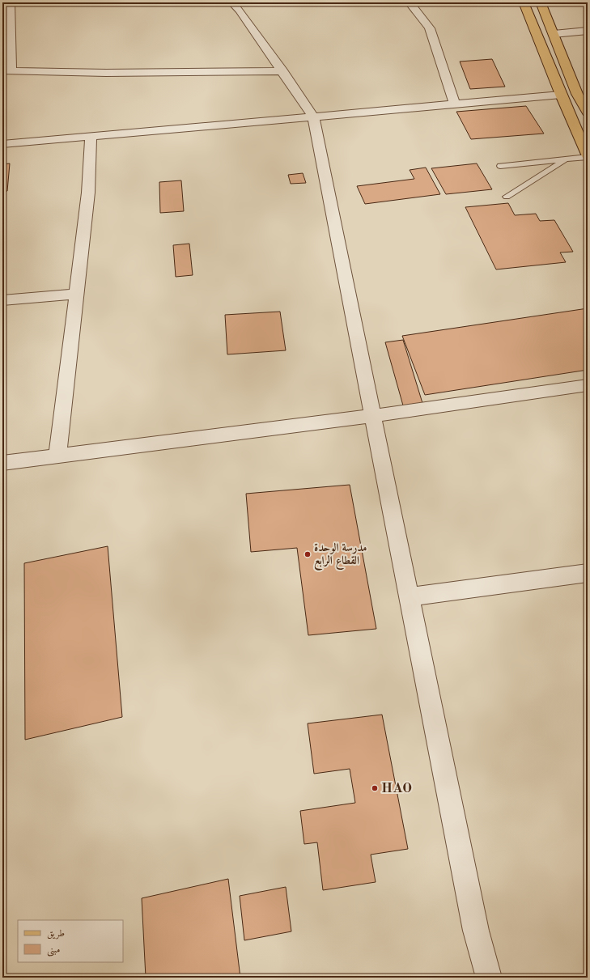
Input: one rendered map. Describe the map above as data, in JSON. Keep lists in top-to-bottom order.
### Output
{
  "places": ["مدرسة الوحدة القطاع الرابع", "HAO"],
  "legend": ["طريق", "مبنى"]
}
